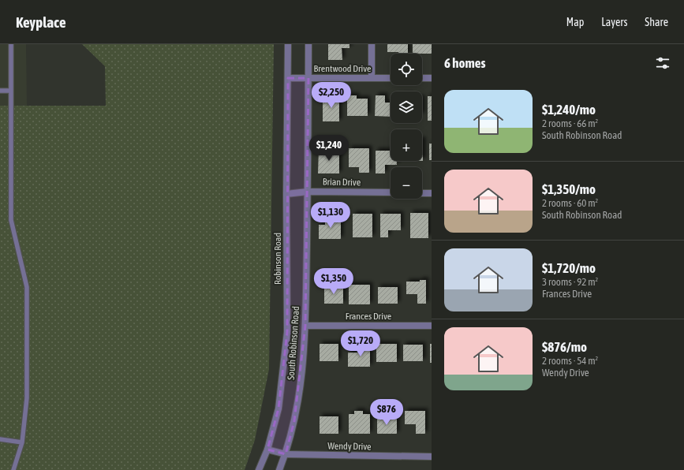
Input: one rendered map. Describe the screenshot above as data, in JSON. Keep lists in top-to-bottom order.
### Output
{
  "streets": {
    "street": [
      "Brentwood Drive",
      "Brian Drive",
      "Robinson Road",
      "Frances Drive",
      "South Robinson Road",
      "Wendy Drive"
    ]
  },
  "crossings": [
    ["Brentwood Drive", "Robinson Road"],
    ["Brentwood Drive", "South Robinson Road"],
    ["Brian Drive", "Robinson Road"],
    ["Brian Drive", "South Robinson Road"],
    ["Robinson Road", "Wendy Drive"],
    ["Frances Drive", "South Robinson Road"],
    ["South Robinson Road", "Wendy Drive"]
  ],
  "page": {
    "header": "Keyplace",
    "nav": ["Map", "Layers", "Share"],
    "heading": "6 homes",
    "map_buttons": ["+", "−"],
    "price": [
      "$2,250",
      "$1,240",
      "$1,130",
      "$1,350",
      "$1,720",
      "$876"
    ],
    "list": [
      {
        "name": "$1,240/mo",
        "note": "2 rooms · 66 m² · South Robinson Road"
      },
      {
        "name": "$1,350/mo",
        "note": "2 rooms · 60 m² · South Robinson Road"
      },
      {
        "name": "$1,720/mo",
        "note": "3 rooms · 92 m² · Frances Drive"
      },
      {
        "name": "$876/mo",
        "note": "2 rooms · 54 m² · Wendy Drive"
      }
    ]
  }
}
